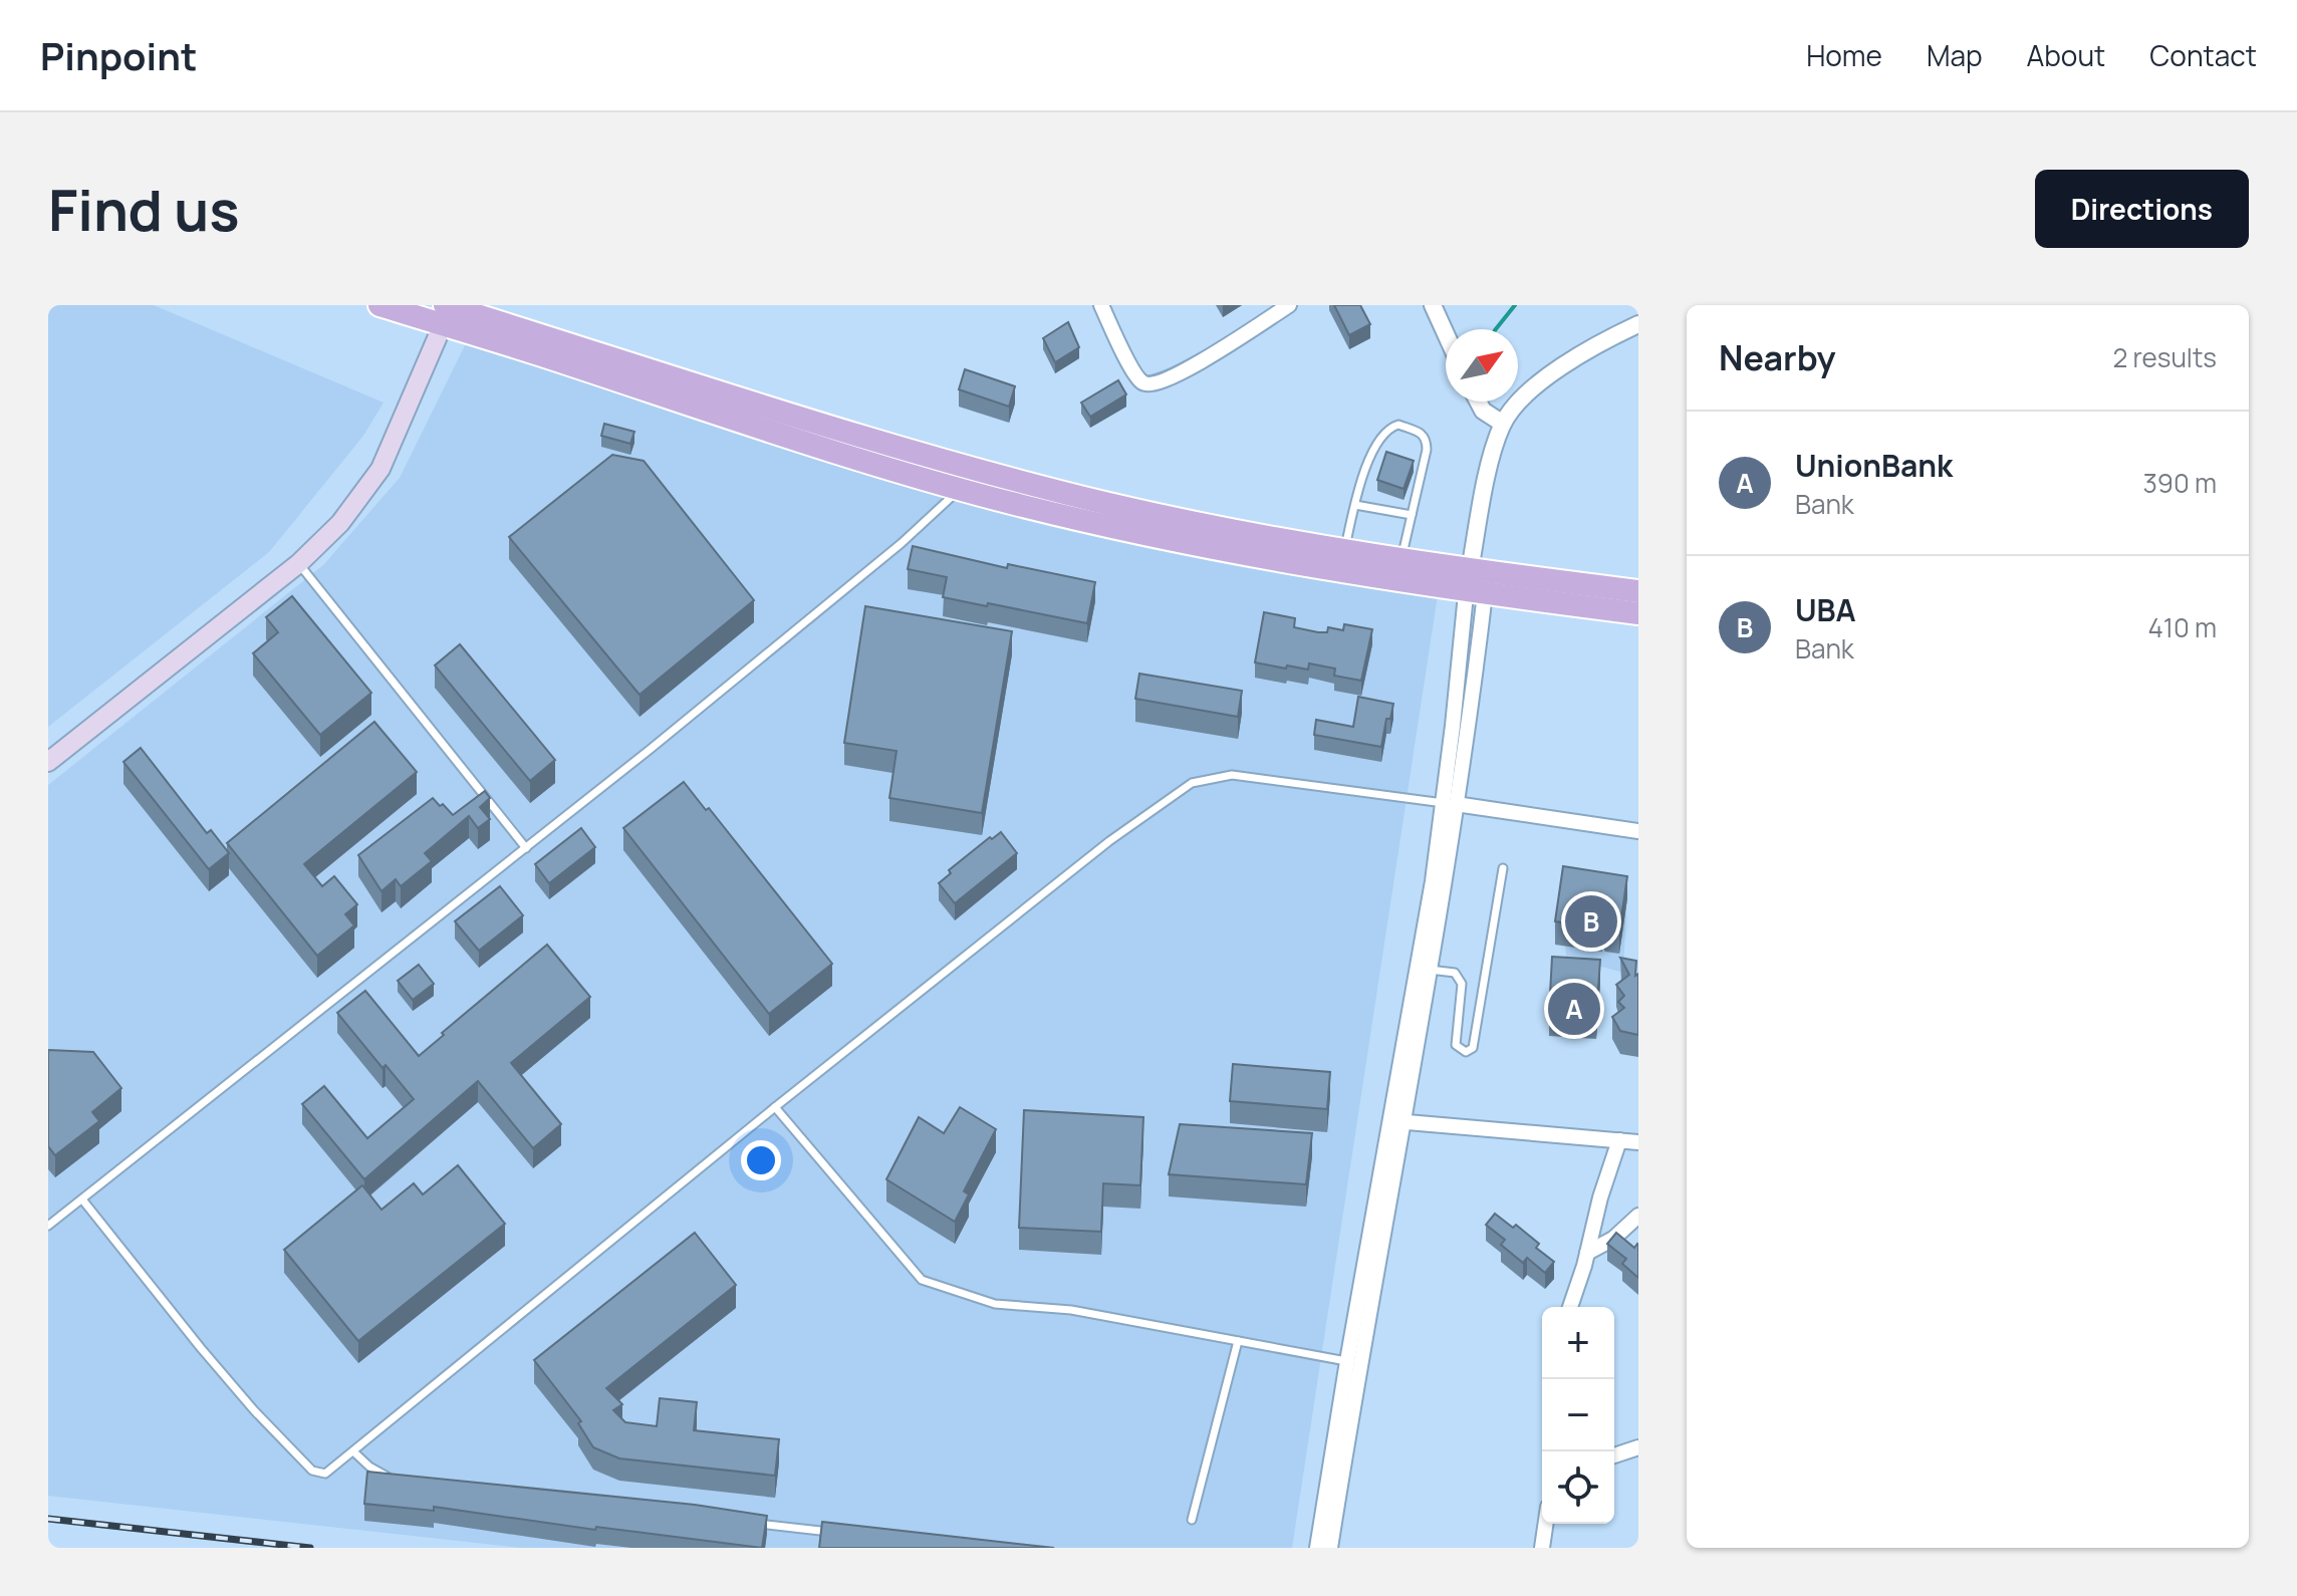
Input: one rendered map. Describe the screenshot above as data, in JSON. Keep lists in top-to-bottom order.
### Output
{
  "north": "top right",
  "page": {
    "header": "Pinpoint",
    "nav": [
      "Home",
      "Map",
      "About",
      "Contact"
    ],
    "buttons": "Directions",
    "title": "Find us",
    "heading": ["Nearby", "2 results"],
    "list": [
      {
        "mark": "A",
        "name": "UnionBank",
        "note": "Bank",
        "value": "390 m"
      },
      {
        "mark": "B",
        "name": "UBA",
        "note": "Bank",
        "value": "410 m"
      }
    ],
    "pins": ["B", "A"],
    "map_buttons": ["+", "−"]
  }
}
